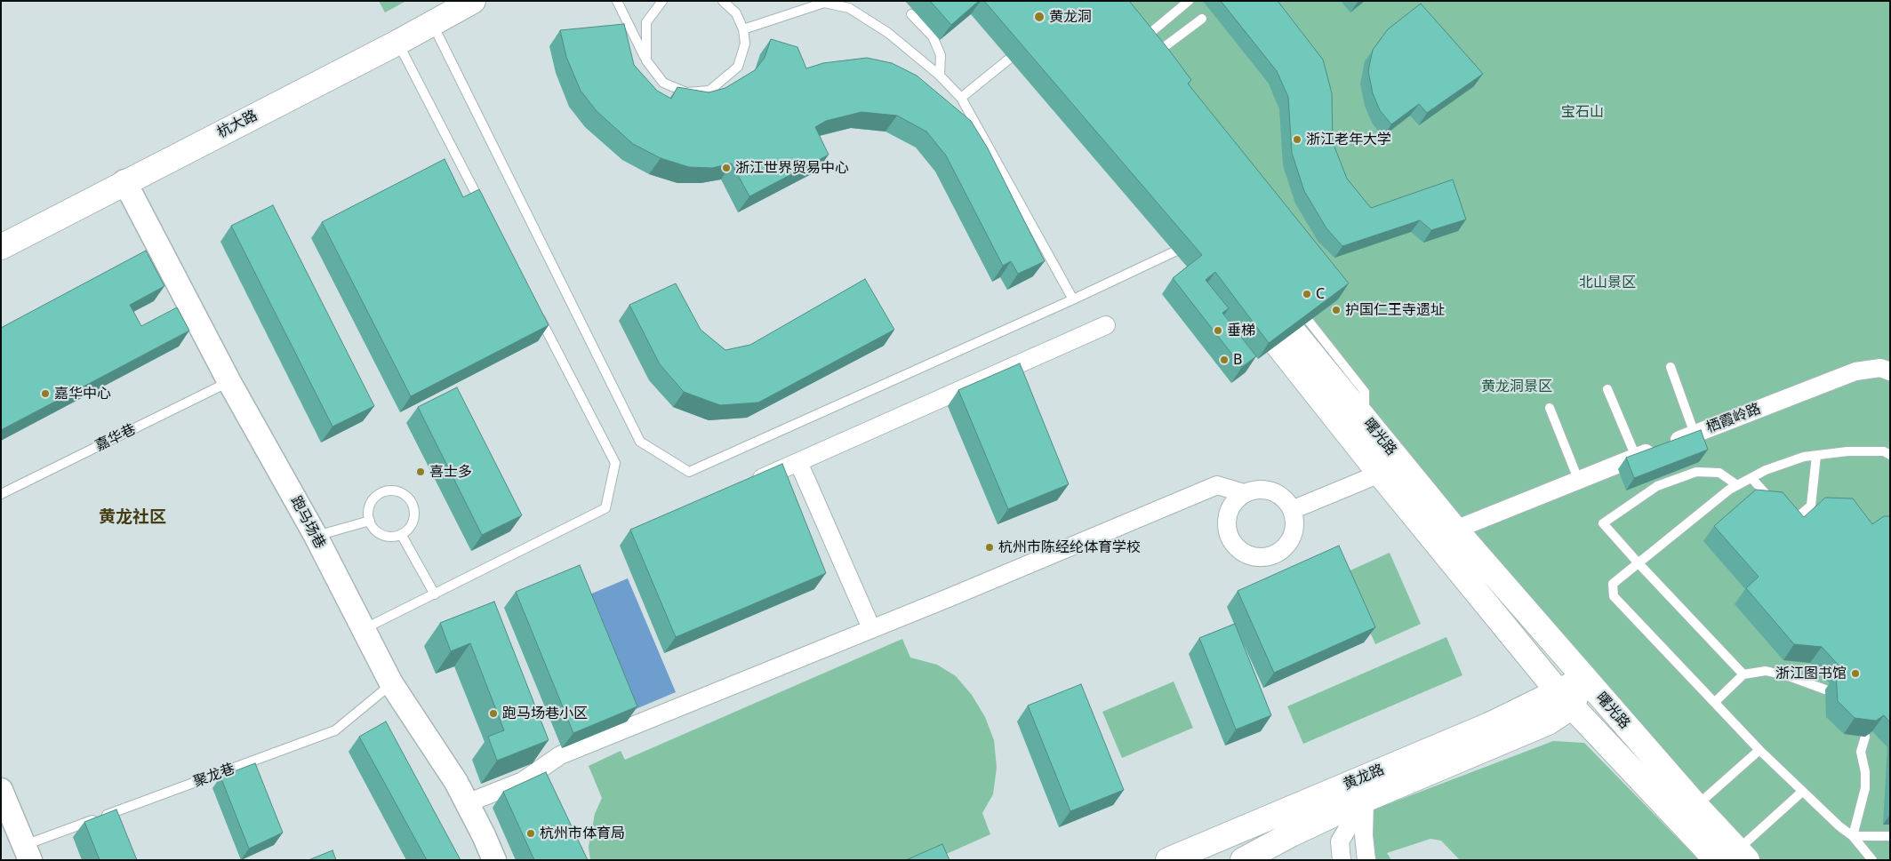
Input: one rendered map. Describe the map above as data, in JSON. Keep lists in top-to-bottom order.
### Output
{
  "streets": {
    "main road": ["杭大路", "曙光路", "黄龙路"],
    "street": ["栖霞岭路", "跑马场巷"],
    "lane": ["嘉华巷", "聚龙巷"]
  },
  "crossings": [
    ["杭大路", "跑马场巷"],
    ["栖霞岭路", "曙光路"],
    ["曙光路", "黄龙路"],
    ["嘉华巷", "跑马场巷"],
    ["跑马场巷", "聚龙巷"]
  ],
  "districts": ["黄龙社区"],
  "parks": ["宝石山", "北山景区", "黄龙洞景区"],
  "places": [
    "黄龙洞",
    "浙江老年大学",
    "浙江世界贸易中心",
    "C",
    "护国仁王寺遗址",
    "垂梯",
    "B",
    "嘉华中心",
    "喜士多",
    "杭州市陈经纶体育学校",
    "浙江图书馆",
    "跑马场巷小区",
    "杭州市体育局"
  ]
}
